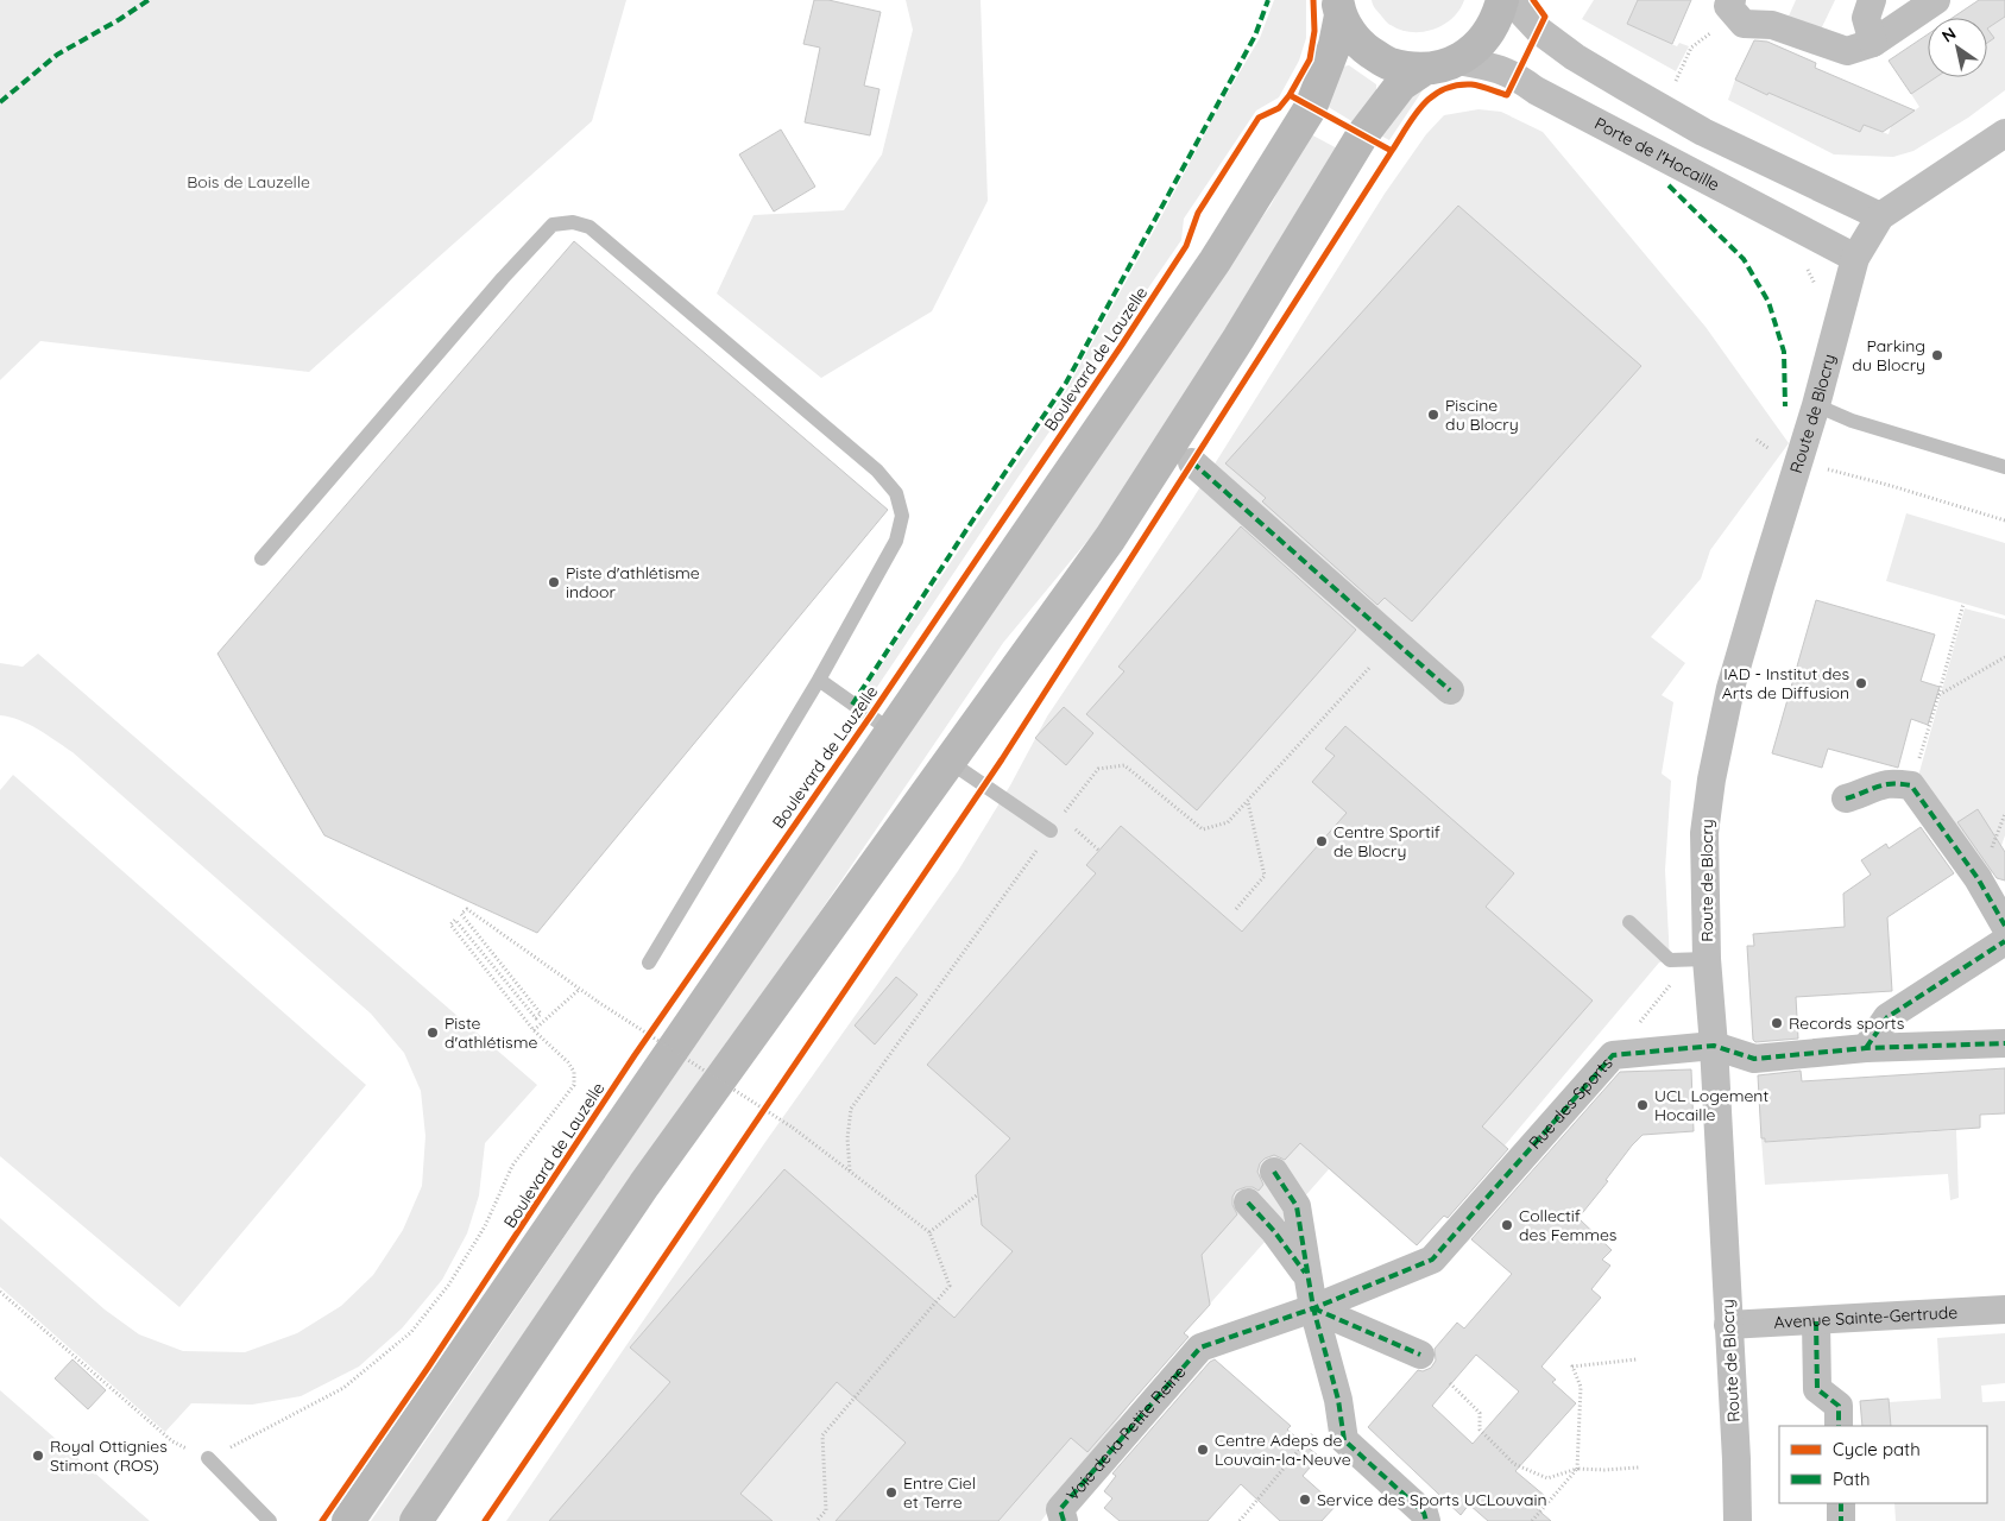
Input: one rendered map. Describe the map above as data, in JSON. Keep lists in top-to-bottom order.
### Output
{
  "streets": {
    "street": [
      "Porte de l'Hocaille",
      "Route de Blocry",
      "Rue des Sports",
      "Avenue Sainte-Gertrude",
      "Voie de la Petite Reine"
    ],
    "cycle path": ["Boulevard de Lauzelle"]
  },
  "crossings": [
    ["Porte de l'Hocaille", "Route de Blocry"],
    ["Route de Blocry", "Rue des Sports"],
    ["Route de Blocry", "Avenue Sainte-Gertrude"],
    ["Rue des Sports", "Voie de la Petite Reine"]
  ],
  "parks": ["Bois de Lauzelle"],
  "places": [
    "Parking du Blocry",
    "Piscine du Blocry",
    "Piste d'athlétisme indoor",
    "IAD - Institut des Arts de Diffusion",
    "Centre Sportif de Blocry",
    "Records sports",
    "Piste d'athlétisme",
    "UCL Logement Hocaille",
    "Collectif des Femmes",
    "Centre Adeps de Louvain-la-Neuve",
    "Royal Ottignies Stimont (ROS)",
    "Entre Ciel et Terre",
    "Service des Sports UCLouvain"
  ],
  "legend": ["Cycle path", "Path"],
  "north": "top left"
}
